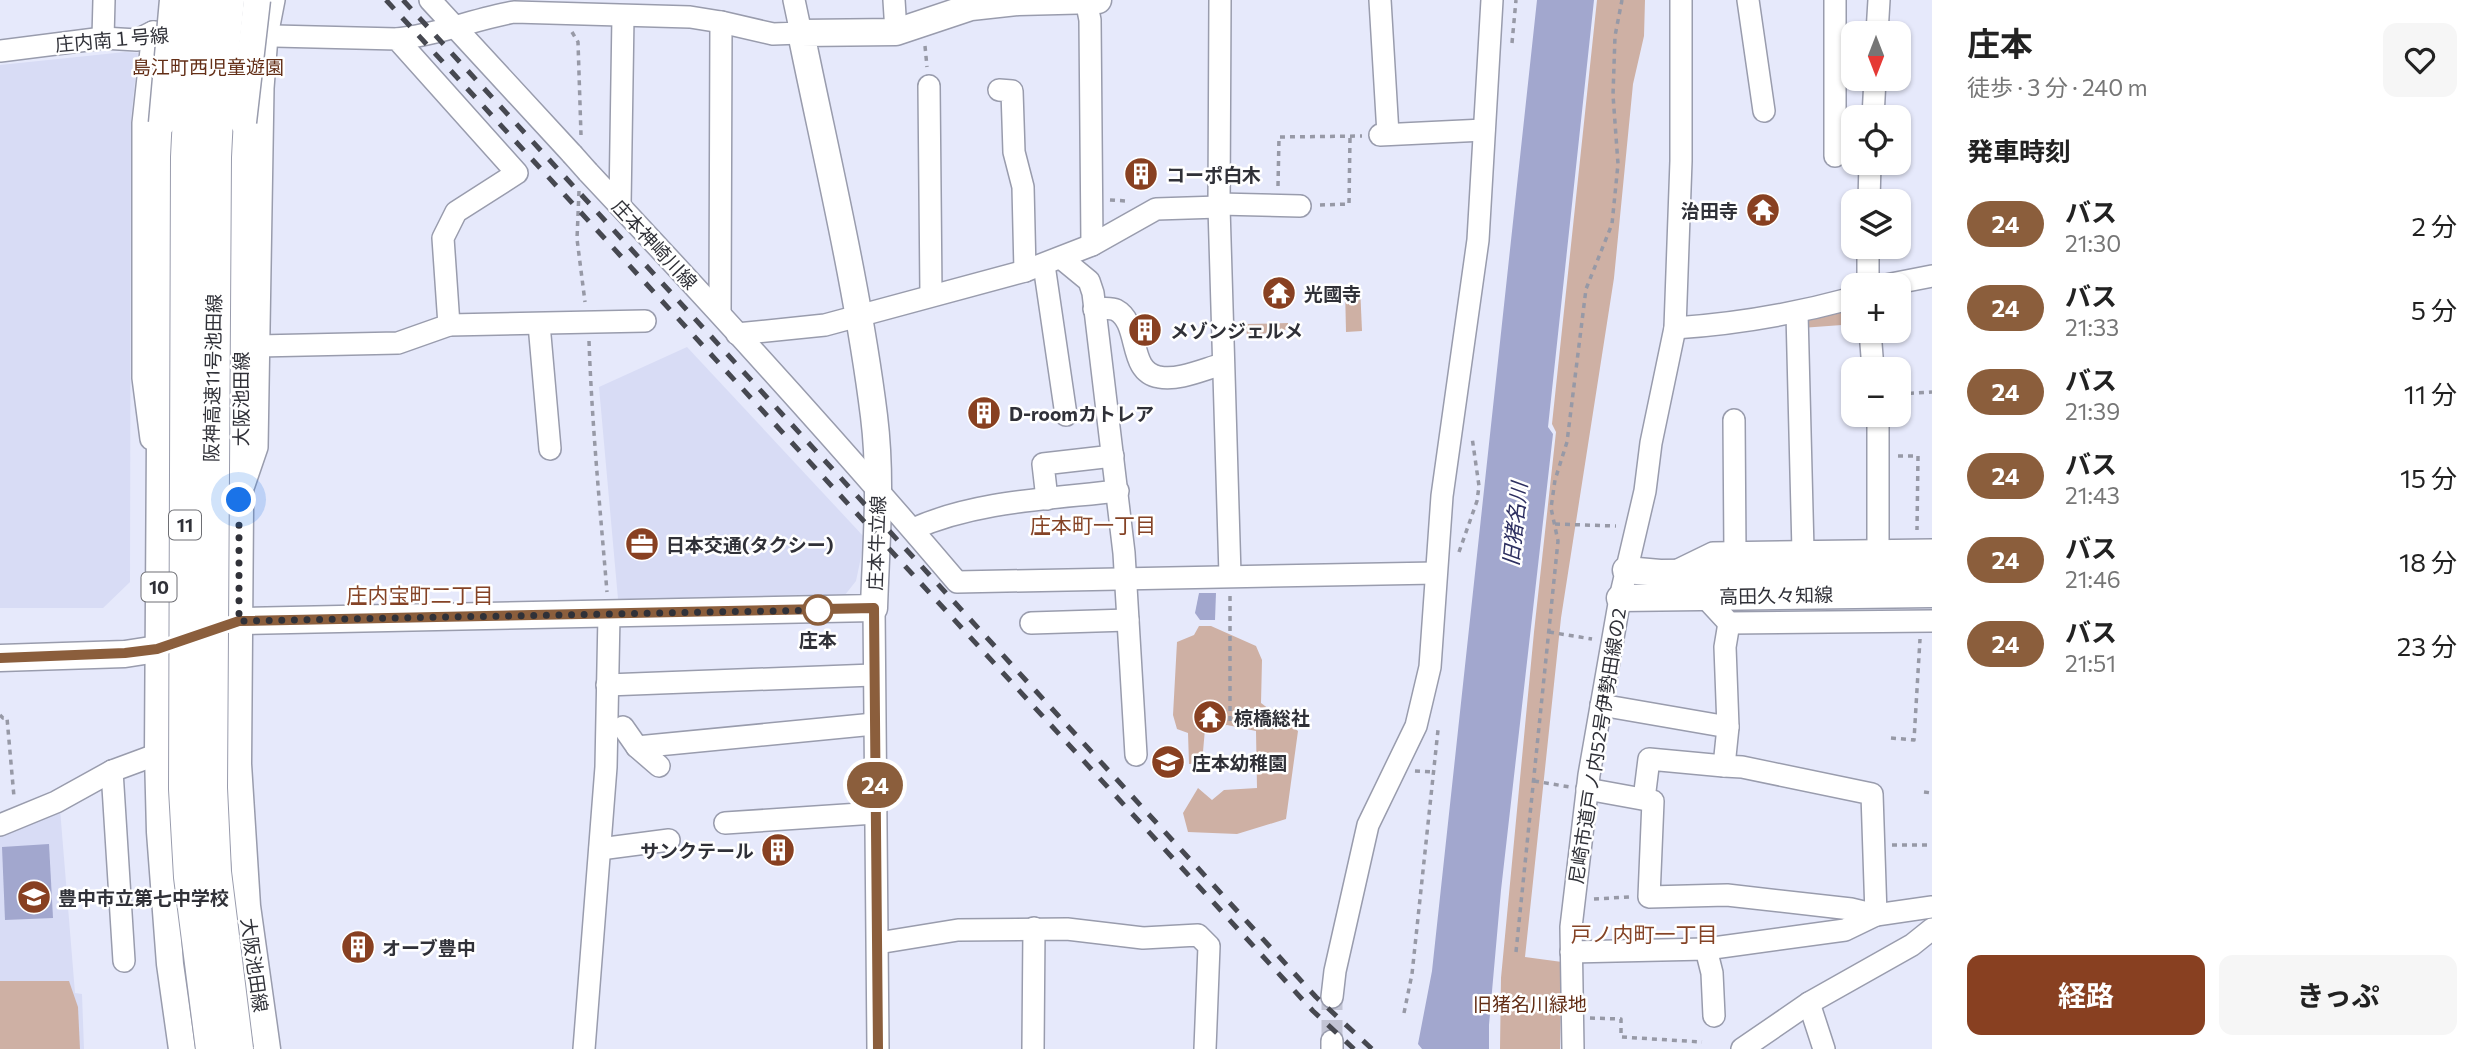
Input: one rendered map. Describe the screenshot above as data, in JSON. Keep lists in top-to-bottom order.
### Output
{
  "streets": {
    "highway": ["阪神高速11号池田線", "11"],
    "main road": [
      "大阪池田線",
      "庄本牛立線",
      "10",
      "高田久々知線"
    ],
    "street": ["庄内南１号線", "庄本神崎川線", "尼崎市道戸ノ内52号伊勢田線の2"]
  },
  "crossings": [
    ["庄内南１号線", "庄本神崎川線"],
    ["庄内南１号線", "庄本牛立線"],
    ["庄本神崎川線", "庄本牛立線"],
    ["大阪池田線", "庄本牛立線"],
    ["庄本牛立線", "10"],
    ["高田久々知線", "尼崎市道戸ノ内52号伊勢田線の2"]
  ],
  "districts": ["庄本町一丁目", "庄内宝町二丁目", "戸ノ内町一丁目"],
  "water": ["旧猪名川"],
  "parks": ["島江町西児童遊園", "旧猪名川緑地"],
  "places": {
    "building": [
      "コーポ白木",
      "メゾンジェルメ",
      "D-roomカトレア",
      "サンクテール",
      "オーブ豊中"
    ],
    "temple": ["治田寺", "光國寺", "椋橋総社"],
    "office": ["日本交通(タクシー)"],
    "other": ["庄本"],
    "school or university": ["庄本幼稚園", "豊中市立第七中学校"]
  },
  "lines": ["bus line 24"],
  "north": "bottom",
  "page": {
    "on_map": "24",
    "heading": [
      ["庄本", "徒歩 · 3 分 · 240 m"],
      "発車時刻"
    ],
    "map_buttons": ["+", "−"],
    "list": [
      {
        "mark": "24",
        "name": "バス",
        "note": "21:30",
        "value": "2 分"
      },
      {
        "mark": "24",
        "name": "バス",
        "note": "21:33",
        "value": "5 分"
      },
      {
        "mark": "24",
        "name": "バス",
        "note": "21:39",
        "value": "11 分"
      },
      {
        "mark": "24",
        "name": "バス",
        "note": "21:43",
        "value": "15 分"
      },
      {
        "mark": "24",
        "name": "バス",
        "note": "21:46",
        "value": "18 分"
      },
      {
        "mark": "24",
        "name": "バス",
        "note": "21:51",
        "value": "23 分"
      }
    ],
    "buttons": ["経路", "きっぷ"]
  }
}
